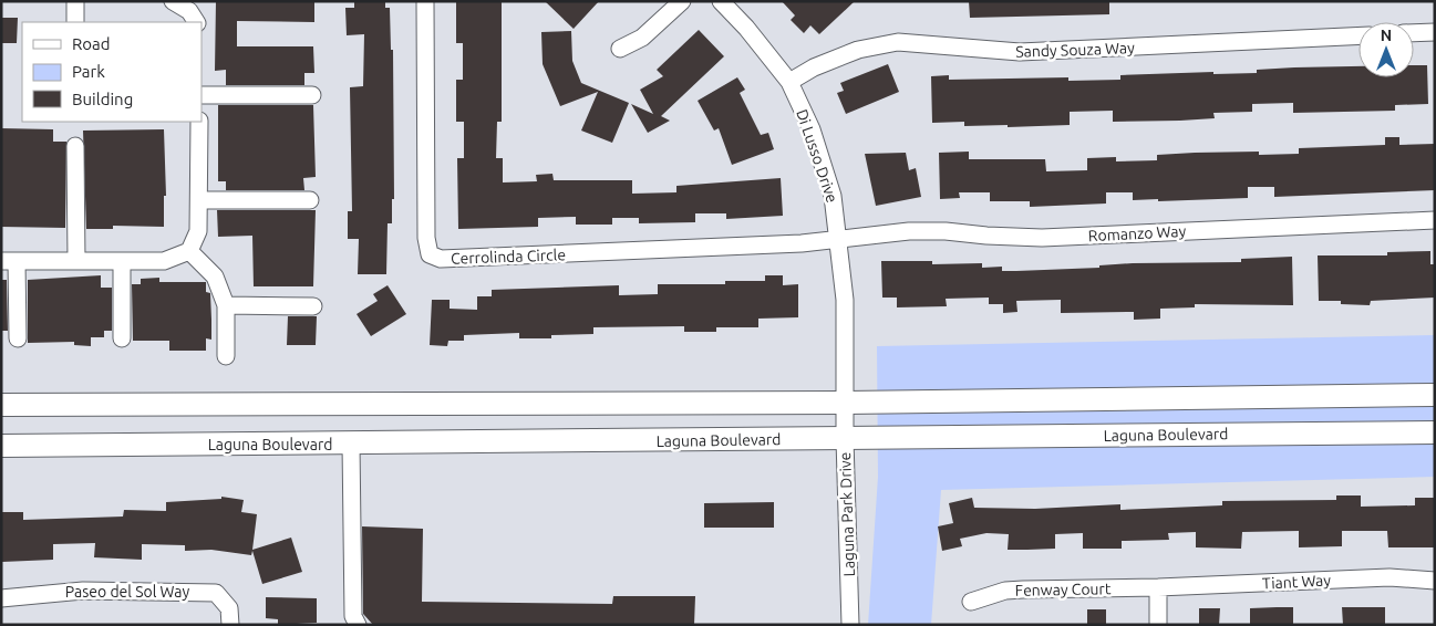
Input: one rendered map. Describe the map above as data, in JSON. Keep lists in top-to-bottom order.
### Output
{
  "streets": {
    "main road": ["Laguna Boulevard"],
    "street": [
      "Sandy Souza Way",
      "Di Lusso Drive",
      "Romanzo Way",
      "Cerrolinda Circle",
      "Laguna Park Drive",
      "Tiant Way",
      "Fenway Court",
      "Paseo del Sol Way"
    ]
  },
  "crossings": [
    ["Sandy Souza Way", "Di Lusso Drive"],
    ["Di Lusso Drive", "Romanzo Way"],
    ["Di Lusso Drive", "Cerrolinda Circle"],
    ["Di Lusso Drive", "Laguna Park Drive"],
    ["Romanzo Way", "Cerrolinda Circle"],
    ["Laguna Boulevard", "Laguna Park Drive"],
    ["Tiant Way", "Fenway Court"]
  ],
  "legend": ["Road", "Park", "Building"],
  "north": "top"
}
